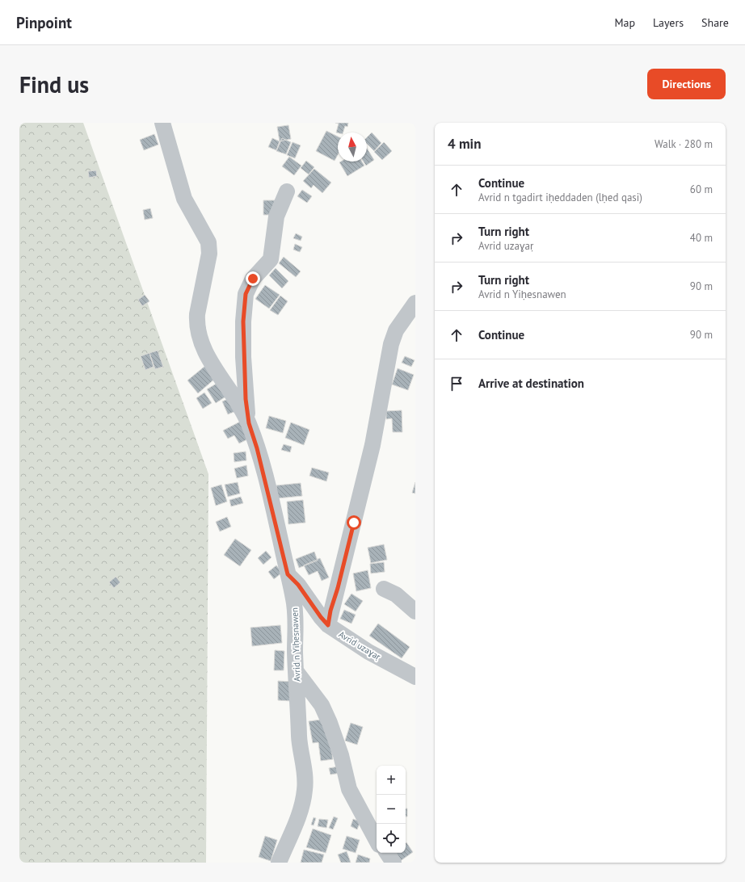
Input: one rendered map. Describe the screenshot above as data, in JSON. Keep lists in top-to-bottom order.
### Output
{
  "streets": {
    "street": ["Avrid n Yiḥesnawen", "Avrid uzaɣaṛ"]
  },
  "crossings": [
    ["Avrid n Yiḥesnawen", "Avrid uzaɣaṛ"]
  ],
  "north": "top",
  "page": {
    "header": "Pinpoint",
    "nav": ["Map", "Layers", "Share"],
    "buttons": "Directions",
    "title": "Find us",
    "heading": ["4 min", "Walk · 280 m"],
    "list": [
      ["Continue", "Avrid n tgadirt iḥeddaden (lḥed qasi)", "60 m"],
      ["Turn right", "Avrid uzaɣaṛ", "40 m"],
      ["Turn right", "Avrid n Yiḥesnawen", "90 m"],
      ["Continue", "90 m"],
      "Arrive at destination"
    ],
    "map_buttons": ["+", "−"]
  }
}
